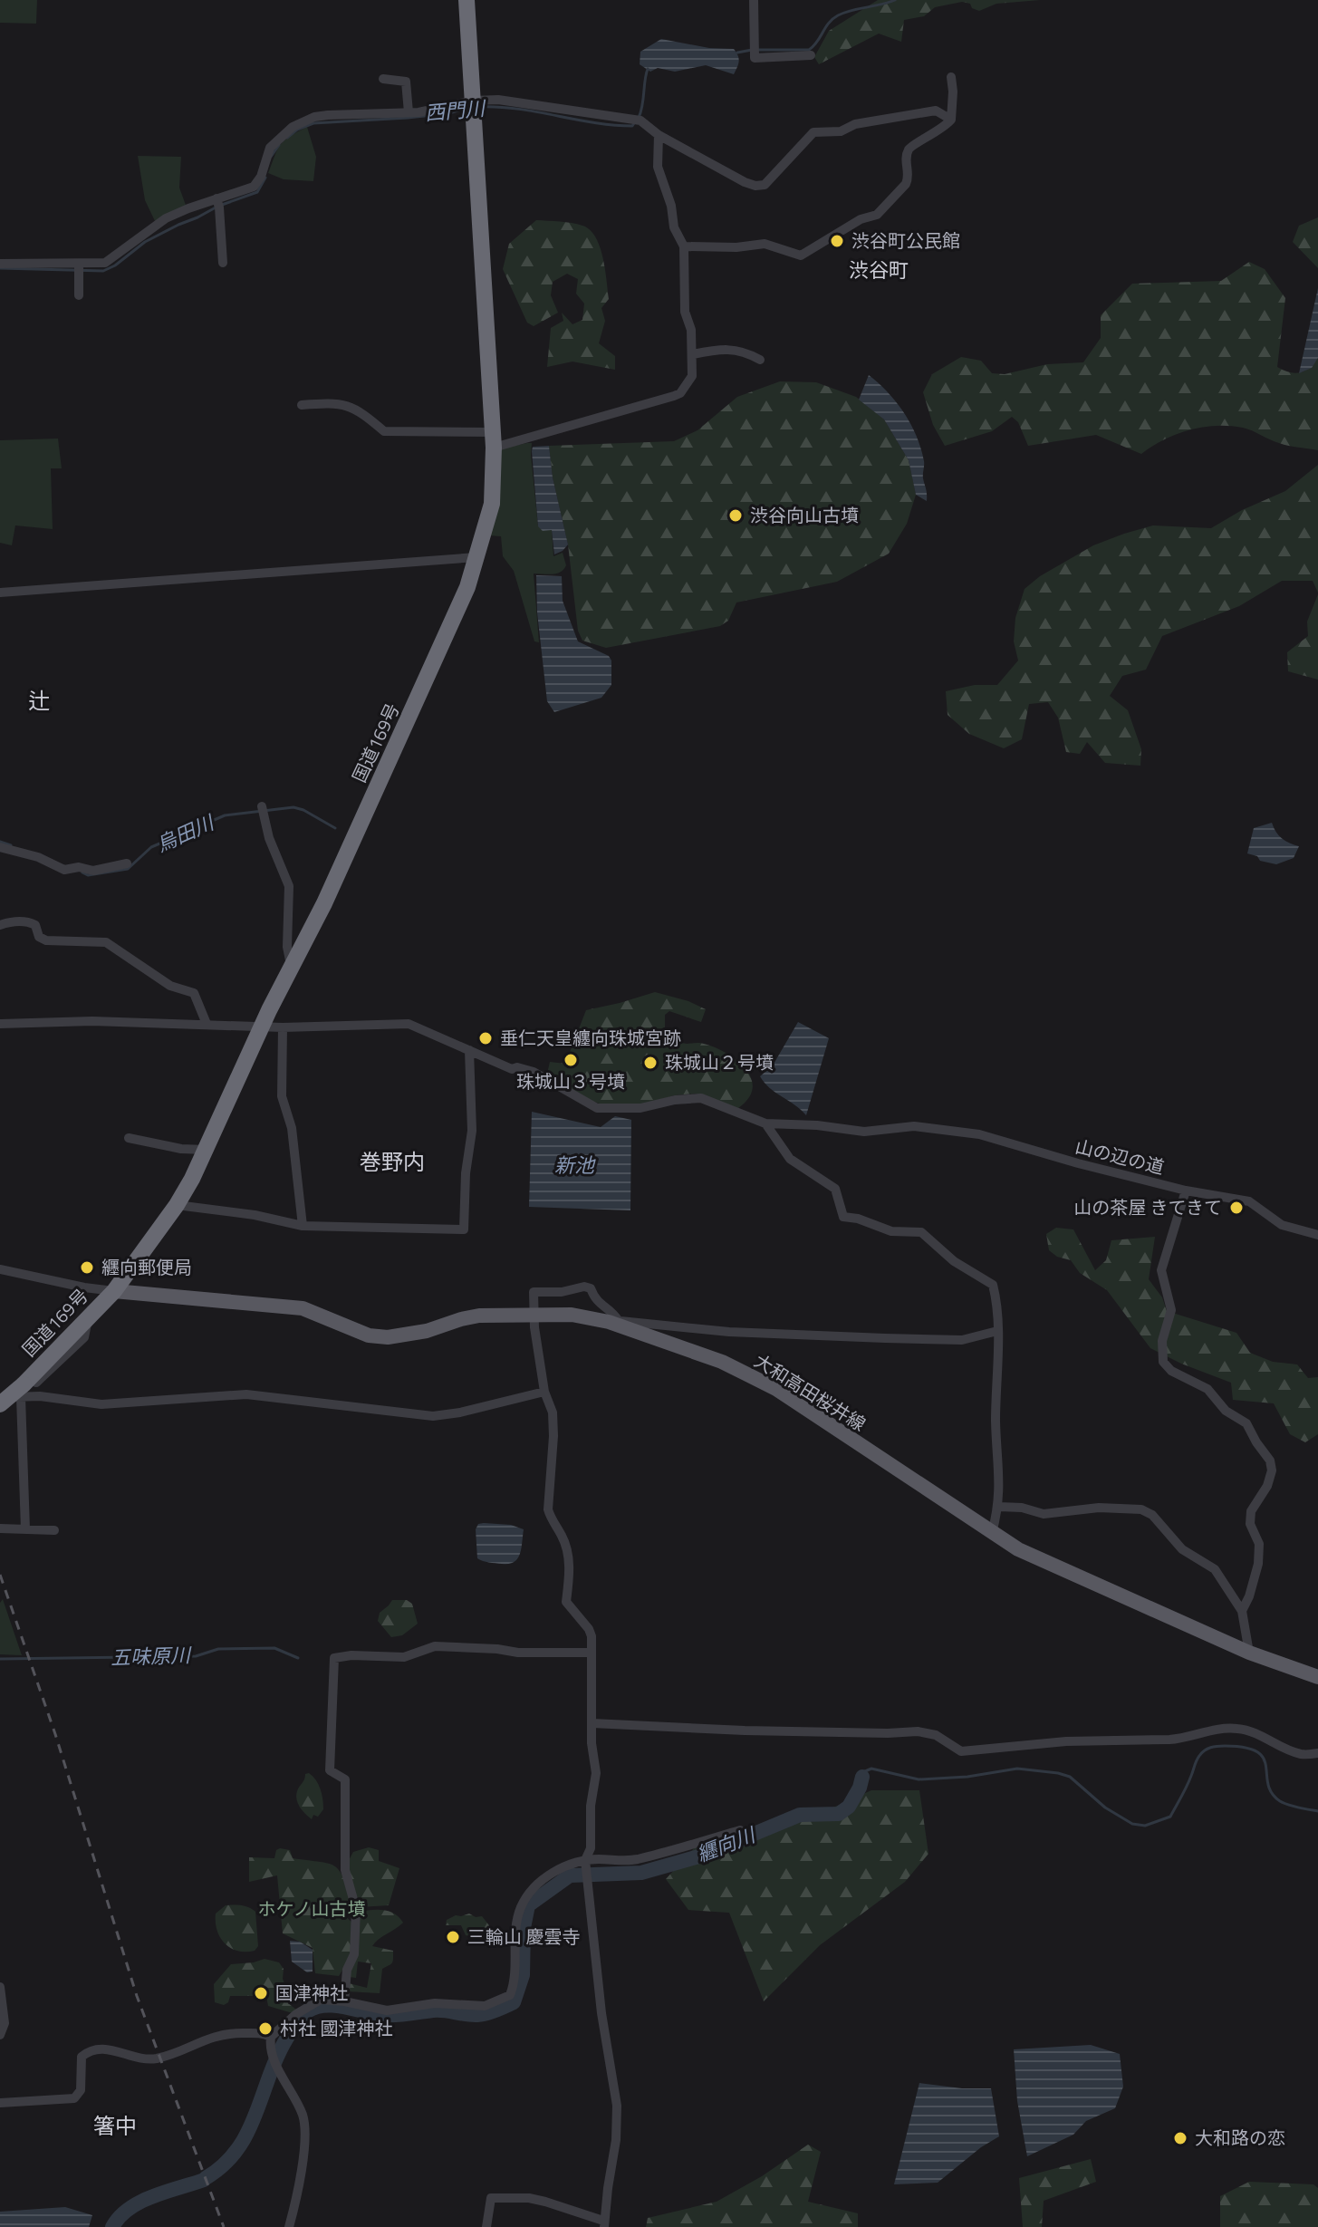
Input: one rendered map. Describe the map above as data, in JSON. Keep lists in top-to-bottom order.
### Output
{
  "streets": {
    "highway": ["国道169号"],
    "main road": ["大和高田桜井線"],
    "street": ["山の辺の道"]
  },
  "crossings": [
    ["国道169号", "山の辺の道"],
    ["国道169号", "大和高田桜井線"]
  ],
  "districts": [
    "渋谷町",
    "辻",
    "巻野内",
    "箸中"
  ],
  "water": [
    "西門川",
    "烏田川",
    "新池",
    "五味原川",
    "纒向川"
  ],
  "parks": ["ホケノ山古墳"],
  "places": [
    "渋谷町公民館",
    "渋谷向山古墳",
    "垂仁天皇纏向珠城宮跡",
    "珠城山３号墳",
    "珠城山２号墳",
    "山の茶屋 きてきて",
    "纒向郵便局",
    "三輪山 慶雲寺",
    "国津神社",
    "村社 國津神社",
    "大和路の恋"
  ]
}
